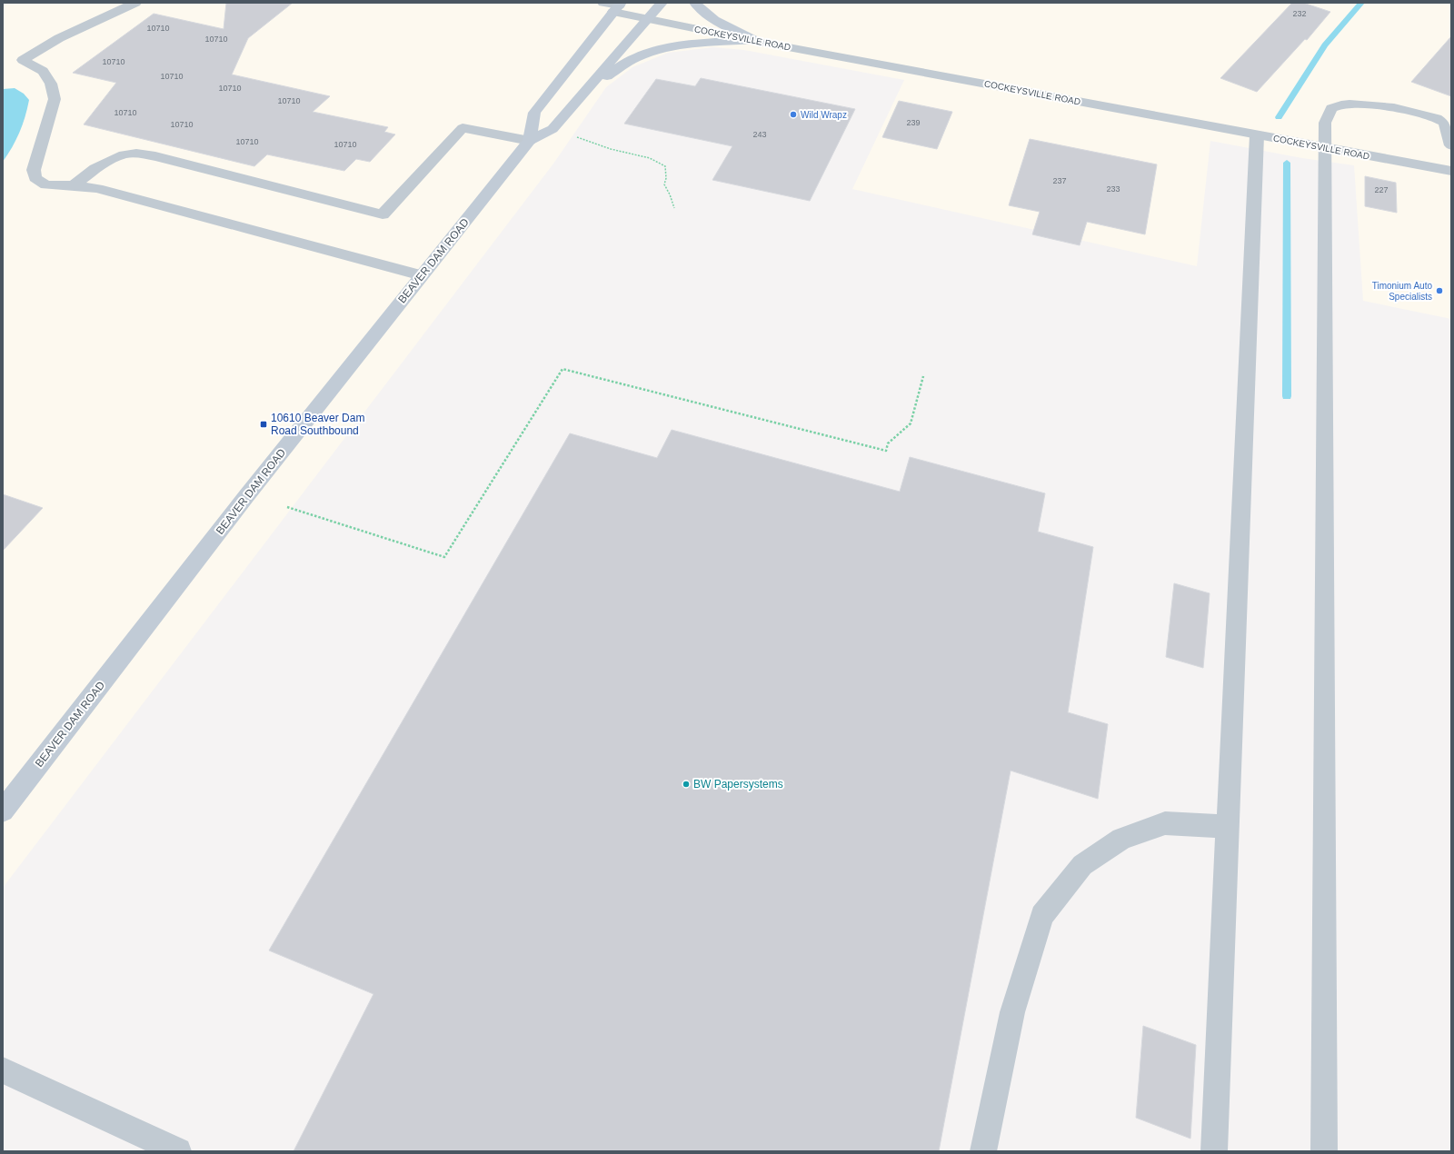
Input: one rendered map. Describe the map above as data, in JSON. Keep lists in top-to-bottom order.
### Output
{
  "streets": {
    "main road": ["BEAVER DAM ROAD"],
    "street": ["COCKEYSVILLE ROAD"]
  },
  "crossings": [
    ["COCKEYSVILLE ROAD", "BEAVER DAM ROAD"]
  ],
  "places": {
    "other": ["Wild Wrapz", "Timonium Auto Specialists", "BW Papersystems"],
    "transit": ["10610 Beaver Dam Road Southbound"]
  },
  "house_numbers": [
    "232",
    "10710",
    "10710",
    "10710",
    "10710",
    "10710",
    "10710",
    "10710",
    "239",
    "10710",
    "243",
    "10710",
    "10710",
    "237",
    "233",
    "227"
  ]
}
